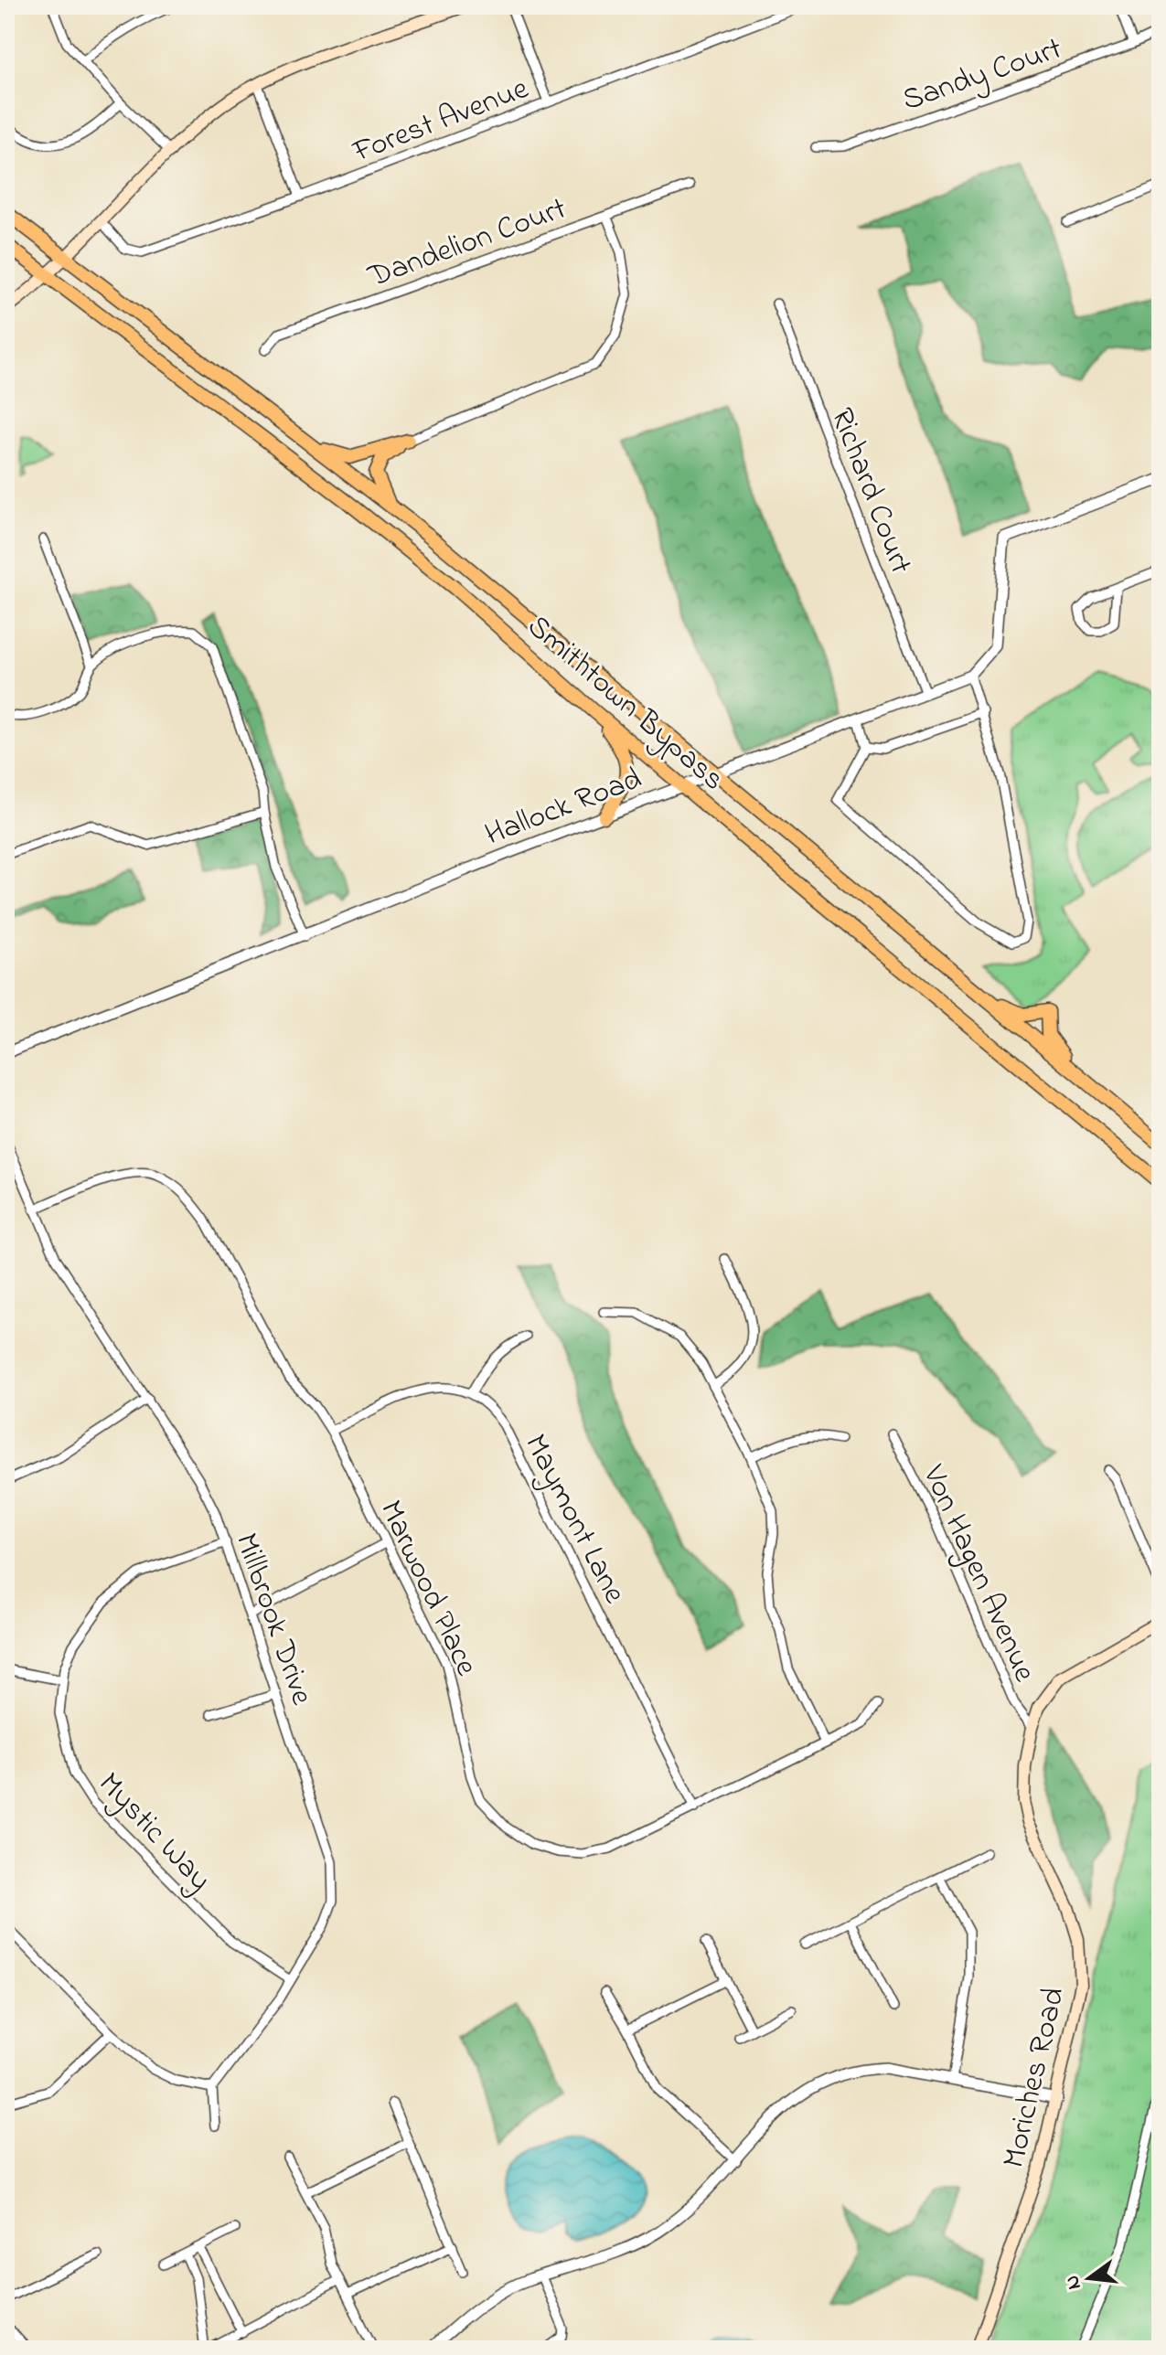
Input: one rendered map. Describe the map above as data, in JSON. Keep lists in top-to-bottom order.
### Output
{
  "streets": {
    "highway": ["Smithtown Bypass"],
    "main road": ["Moriches Road"],
    "street": [
      "Sandy Court",
      "Forest Avenue",
      "Dandelion Court",
      "Richard Court",
      "Hallock Road",
      "Maymont Lane",
      "Von Hagen Avenue",
      "Marwood Place",
      "Millbrook Drive",
      "Mystic Way"
    ]
  },
  "crossings": [
    ["Richard Court", "Hallock Road"],
    ["Smithtown Bypass", "Hallock Road"],
    ["Maymont Lane", "Marwood Place"],
    ["Von Hagen Avenue", "Moriches Road"],
    ["Marwood Place", "Millbrook Drive"],
    ["Millbrook Drive", "Mystic Way"]
  ],
  "north": "left"
}
